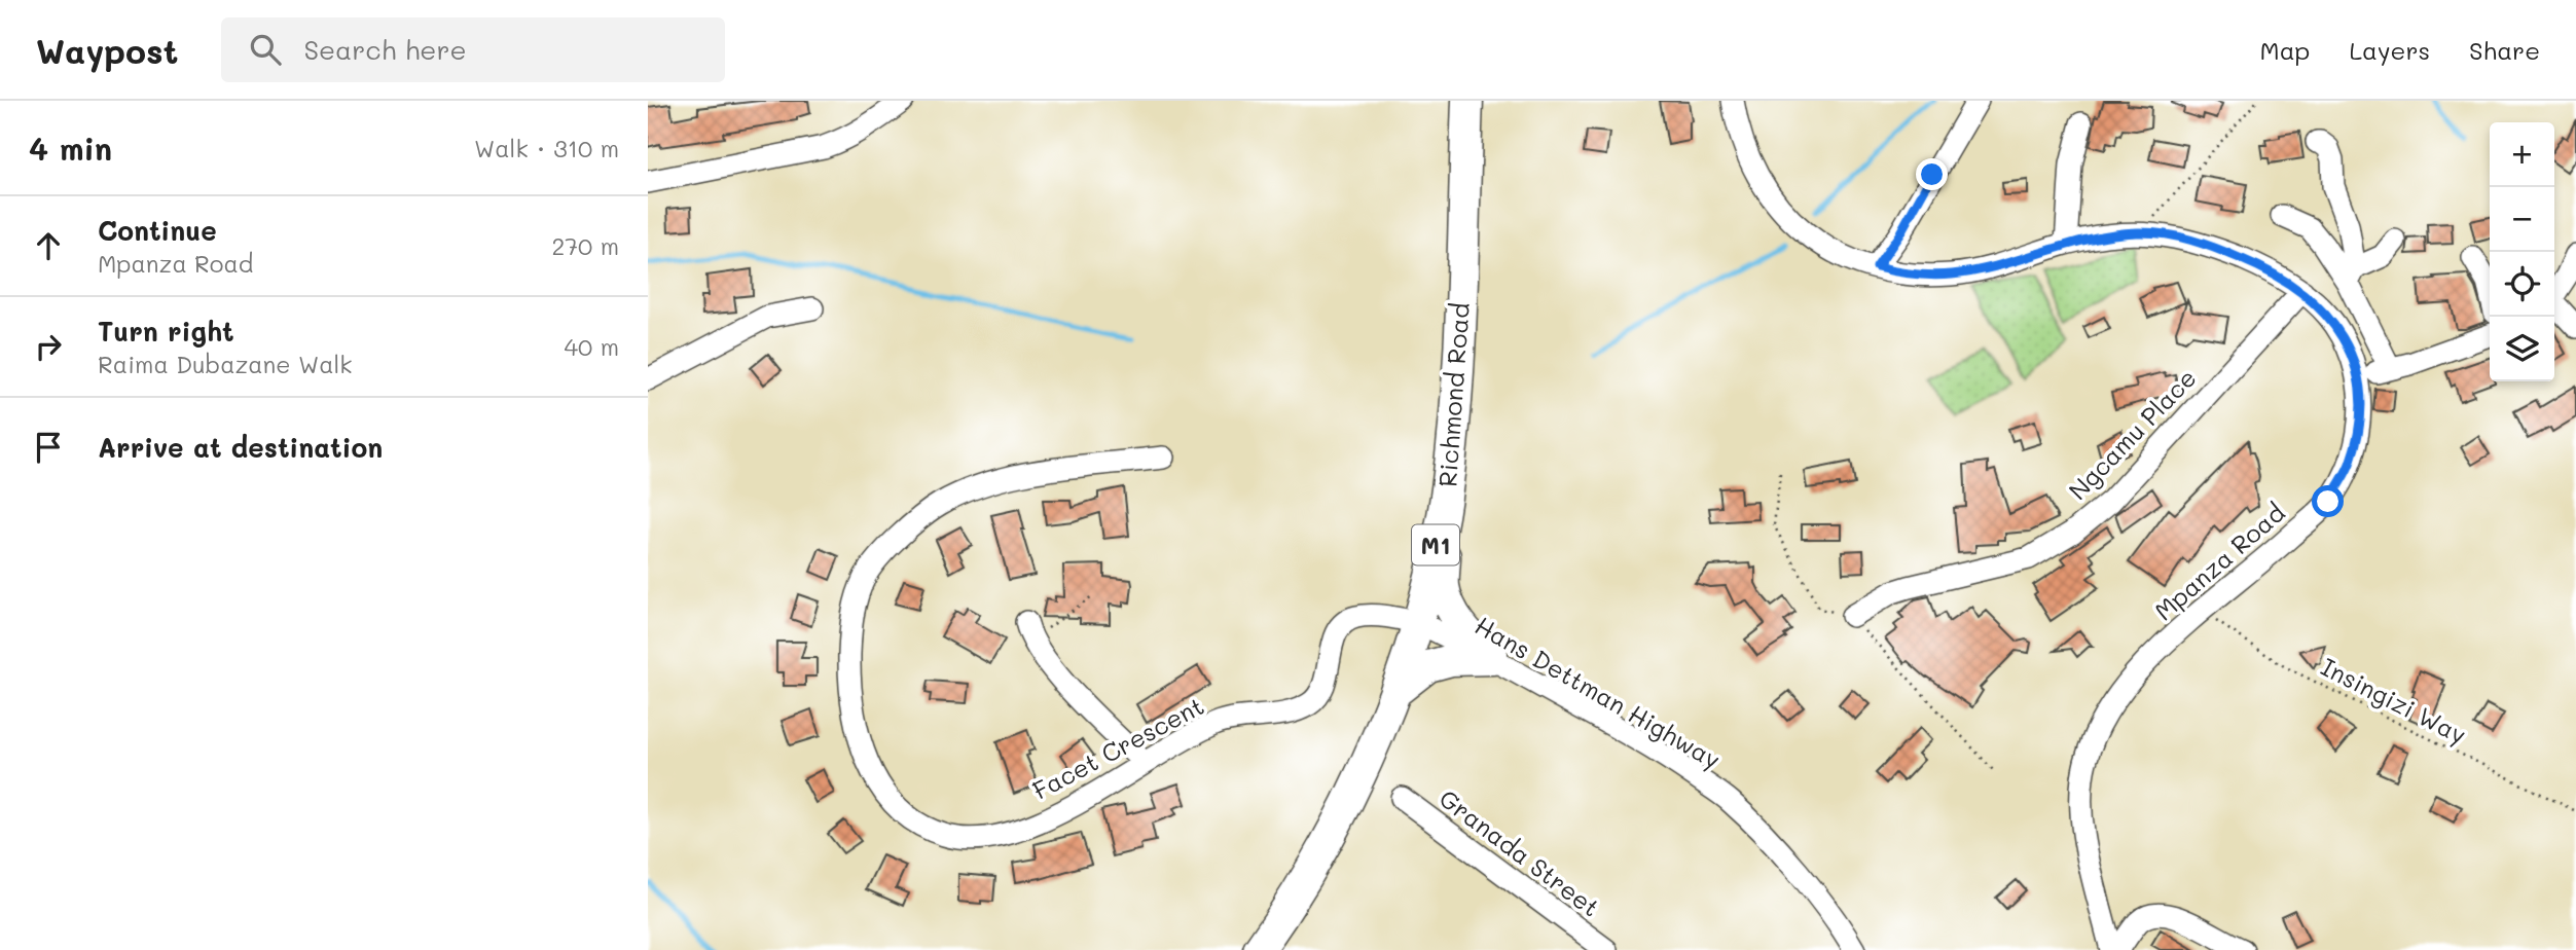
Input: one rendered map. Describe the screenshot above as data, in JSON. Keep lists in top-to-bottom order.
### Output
{
  "streets": {
    "highway": ["Richmond Road", "M1"],
    "street": [
      "Ngcamu Place",
      "Mpanza Road",
      "Hans Dettman Highway",
      "Facet Crescent",
      "Granada Street"
    ],
    "path": ["Insingizi Way"]
  },
  "crossings": [
    ["Richmond Road", "Hans Dettman Highway"],
    ["Richmond Road", "Facet Crescent"],
    ["Ngcamu Place", "Mpanza Road"],
    ["Mpanza Road", "Insingizi Way"],
    ["Hans Dettman Highway", "Facet Crescent"]
  ],
  "page": {
    "header": "Waypost",
    "search": "Search here",
    "nav": ["Map", "Layers", "Share"],
    "heading": ["4 min", "Walk · 310 m"],
    "map_buttons": ["+", "−"],
    "list": [
      ["Continue", "Mpanza Road", "270 m"],
      ["Turn right", "Raima Dubazane Walk", "40 m"],
      "Arrive at destination"
    ]
  }
}
